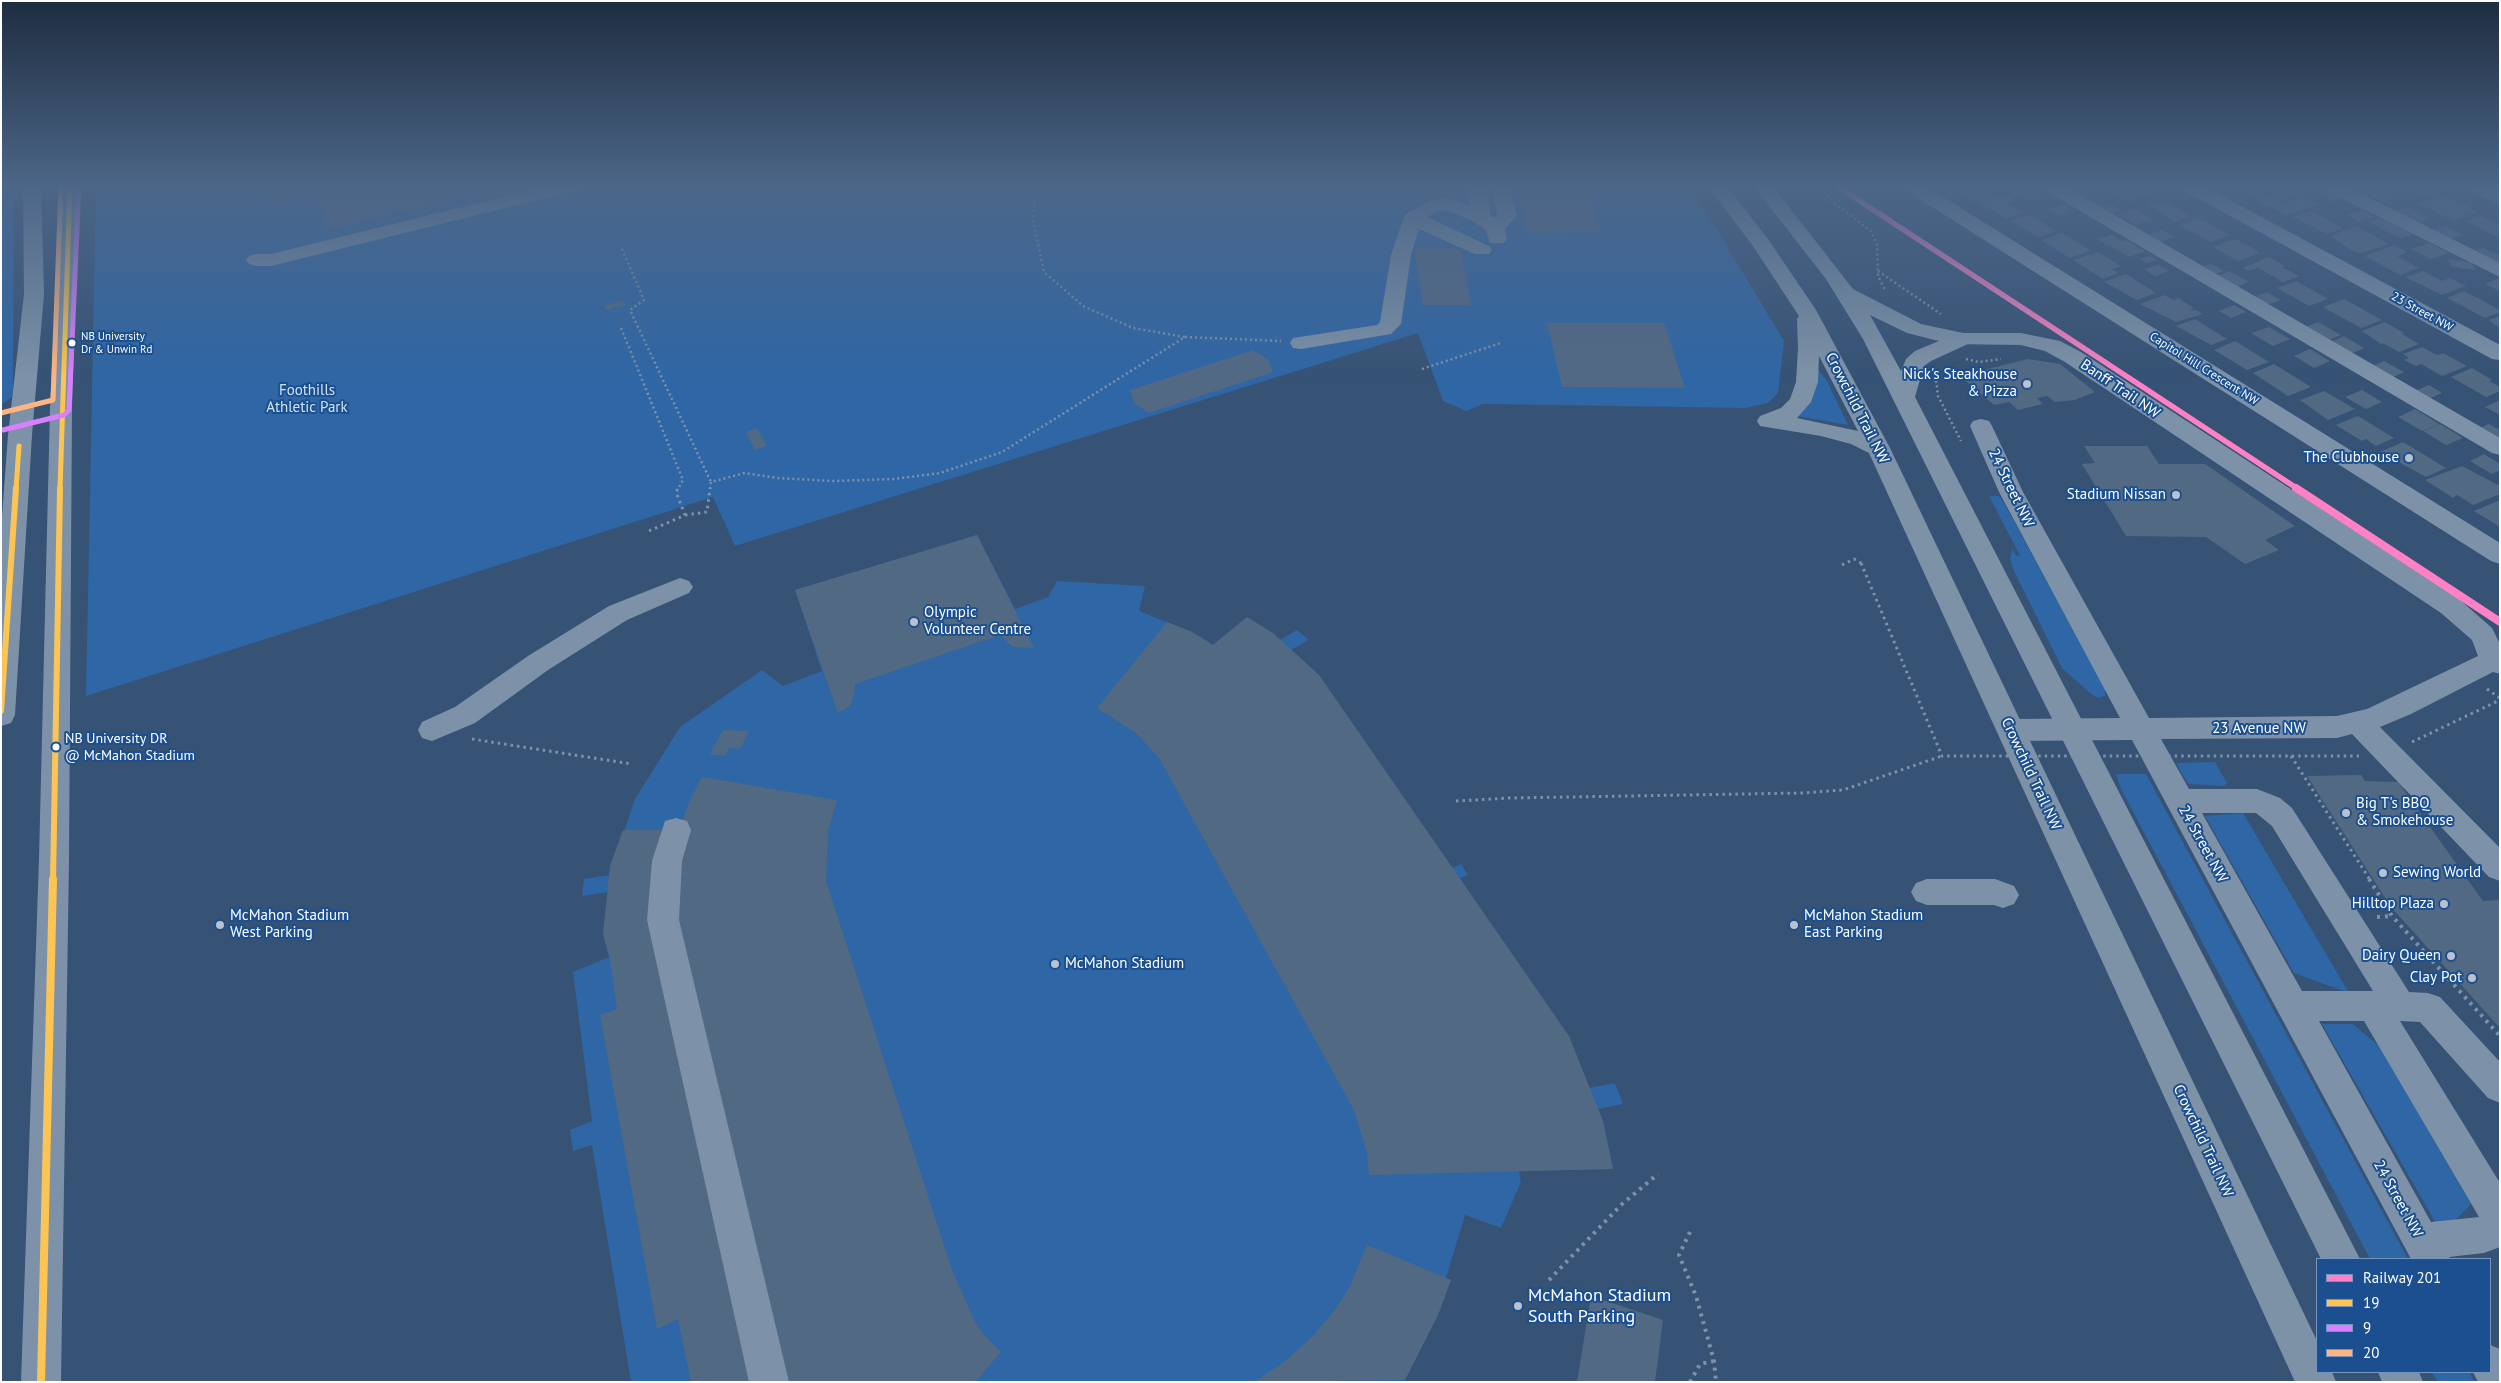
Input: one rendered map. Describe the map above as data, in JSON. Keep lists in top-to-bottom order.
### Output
{
  "streets": {
    "highway": ["Crowchild Trail NW"],
    "street": [
      "23 Street NW",
      "Capitol Hill Crescent NW",
      "Banff Trail NW",
      "24 Street NW",
      "23 Avenue NW"
    ]
  },
  "crossings": [
    ["Banff Trail NW", "23 Avenue NW"],
    ["Crowchild Trail NW", "23 Avenue NW"],
    ["24 Street NW", "23 Avenue NW"]
  ],
  "parks": ["Foothills Athletic Park"],
  "places": [
    "NB University Dr & Unwin Rd",
    "Nick's Steakhouse & Pizza",
    "The Clubhouse",
    "Stadium Nissan",
    "Olympic Volunteer Centre",
    "NB University DR @ McMahon Stadium",
    "Big T's BBQ & Smokehouse",
    "Sewing World",
    "Hilltop Plaza",
    "McMahon Stadium West Parking",
    "McMahon Stadium East Parking",
    "Dairy Queen",
    "McMahon Stadium",
    "Clay Pot",
    "McMahon Stadium South Parking"
  ],
  "lines": [
    "rail line 201",
    "transit line 19",
    "transit line 9",
    "transit line 20"
  ],
  "legend": [
    "Railway 201",
    "19",
    "9",
    "20"
  ]
}
